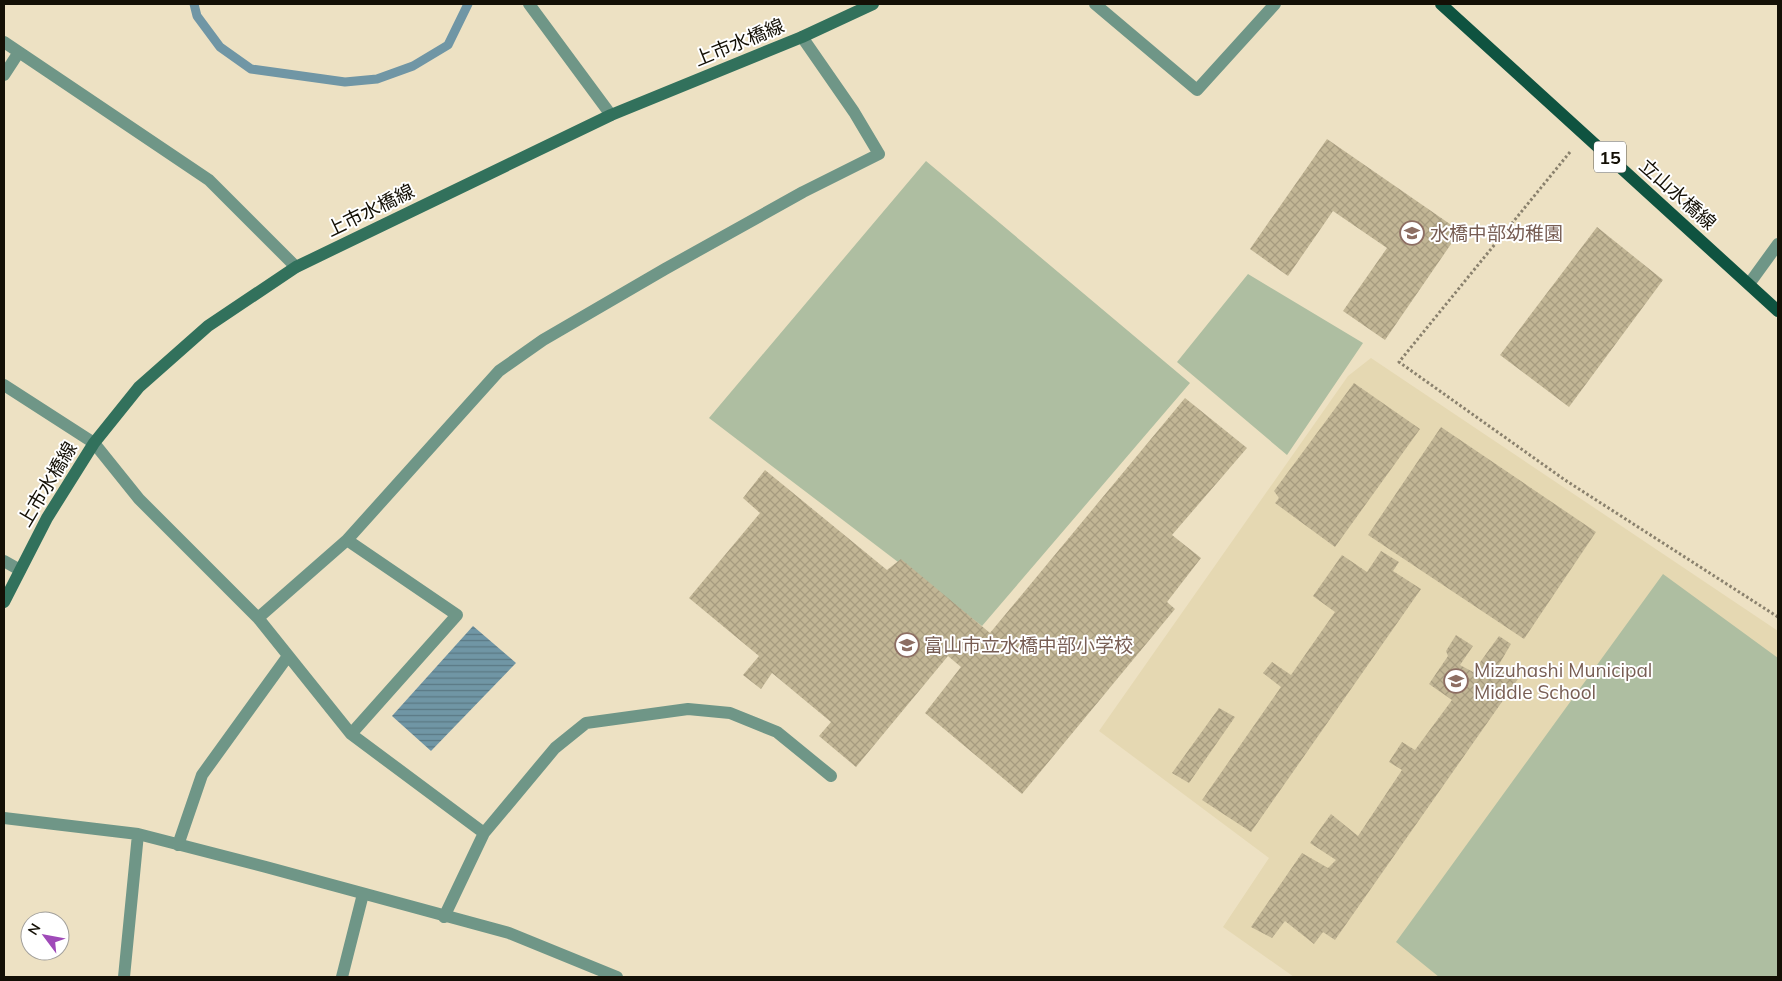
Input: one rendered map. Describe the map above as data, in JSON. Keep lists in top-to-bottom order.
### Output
{
  "streets": {
    "main road": ["上市水橋線", "15", "立山水橋線"]
  },
  "places": {
    "school or university": ["水橋中部幼稚園", "富山市立水橋中部小学校", "Mizuhashi Municipal Middle School"]
  },
  "north": "top left"
}
